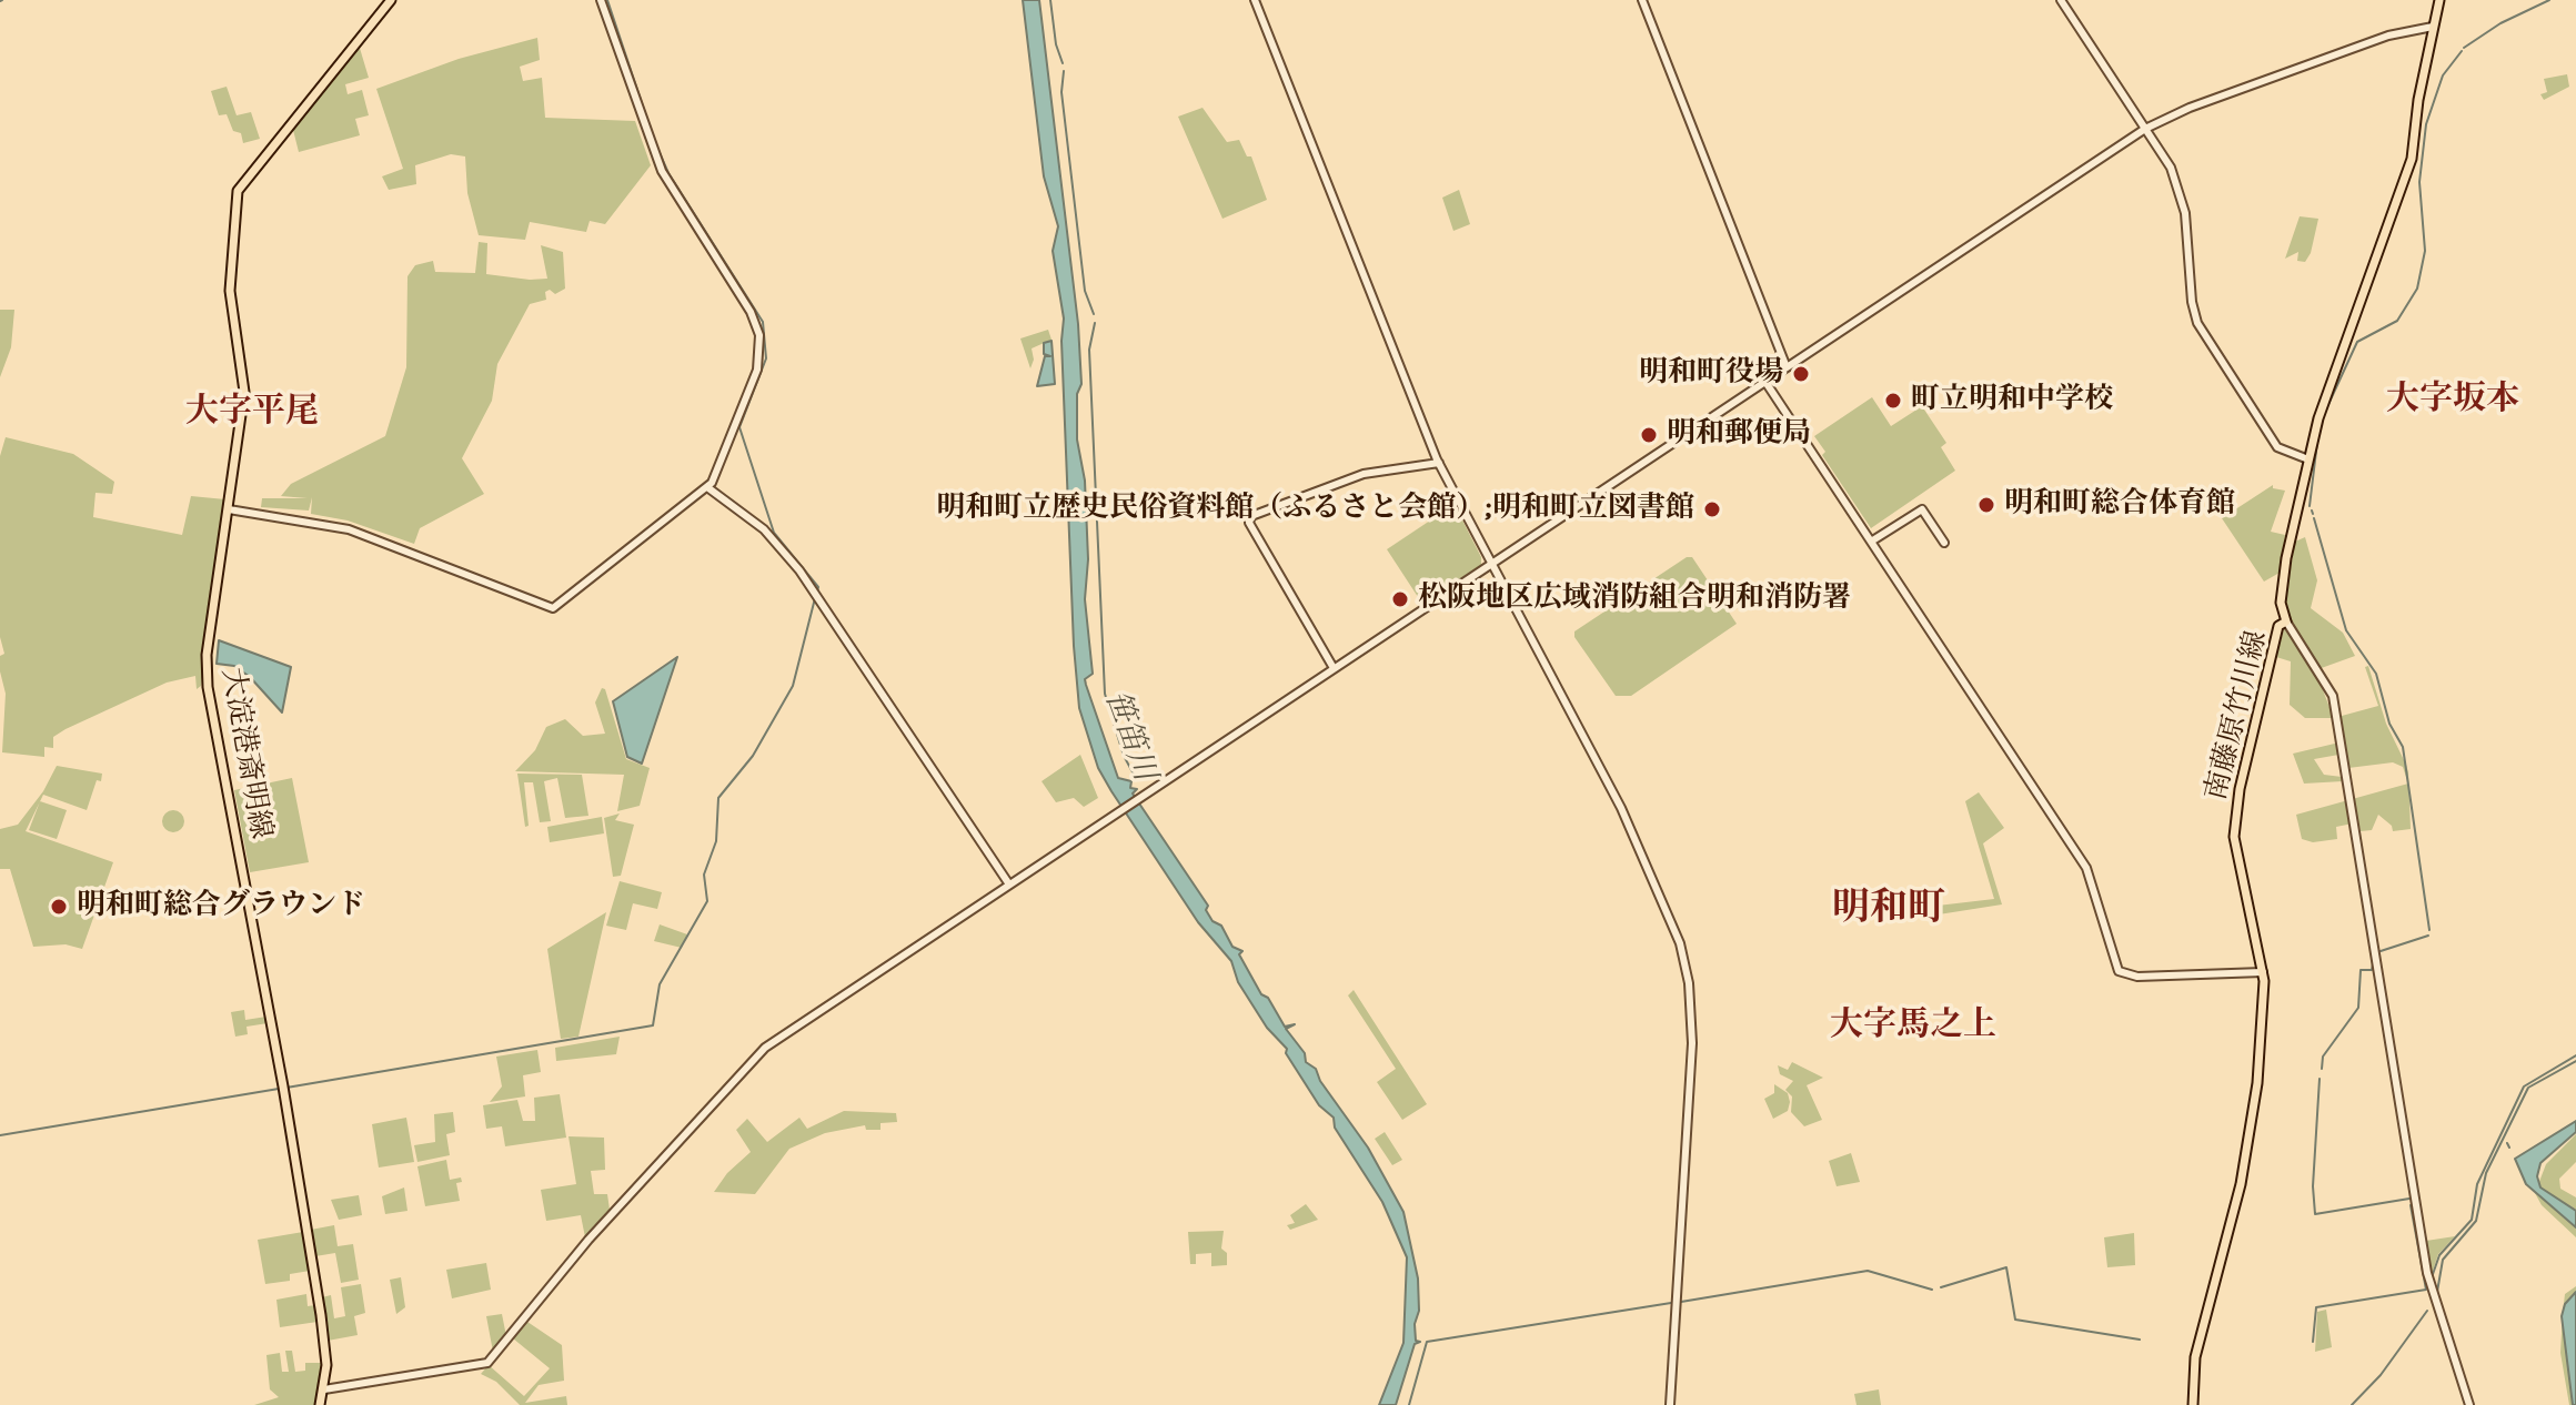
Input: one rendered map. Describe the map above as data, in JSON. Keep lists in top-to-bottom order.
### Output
{
  "streets": {
    "main road": ["南藤原竹川線", "大淀港斎明線"]
  },
  "districts": [
    "大字坂本",
    "大字平尾",
    "明和町",
    "大字馬之上"
  ],
  "water": ["笹笛川"],
  "places": [
    "明和町役場",
    "町立明和中学校",
    "明和郵便局",
    "明和町総合体育館",
    "明和町立歴史民俗資料館（ふるさと会館）;明和町立図書館",
    "松阪地区広域消防組合明和消防署",
    "明和町総合グラウンド"
  ]
}
